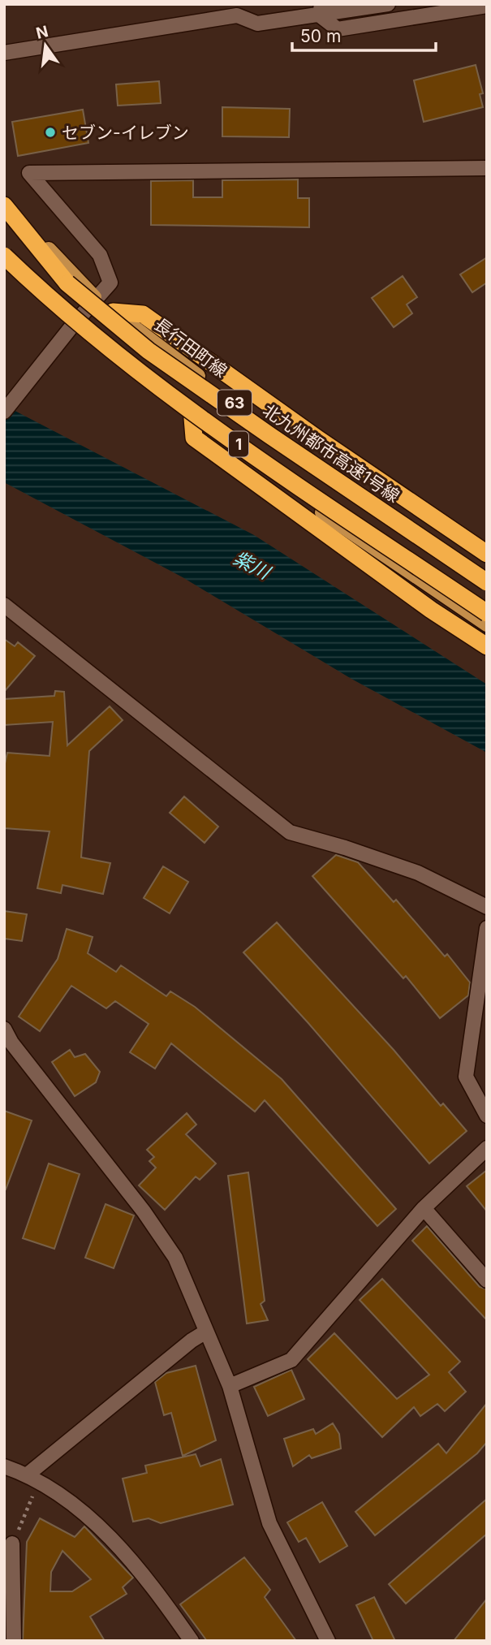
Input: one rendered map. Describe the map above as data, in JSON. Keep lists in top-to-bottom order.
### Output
{
  "streets": {
    "highway": ["1", "北九州都市高速1号線"],
    "main road": ["長行田町線", "63"]
  },
  "water": ["紫川"],
  "places": ["セブン-イレブン"],
  "scale_bar": "50 m",
  "north": "top"
}
